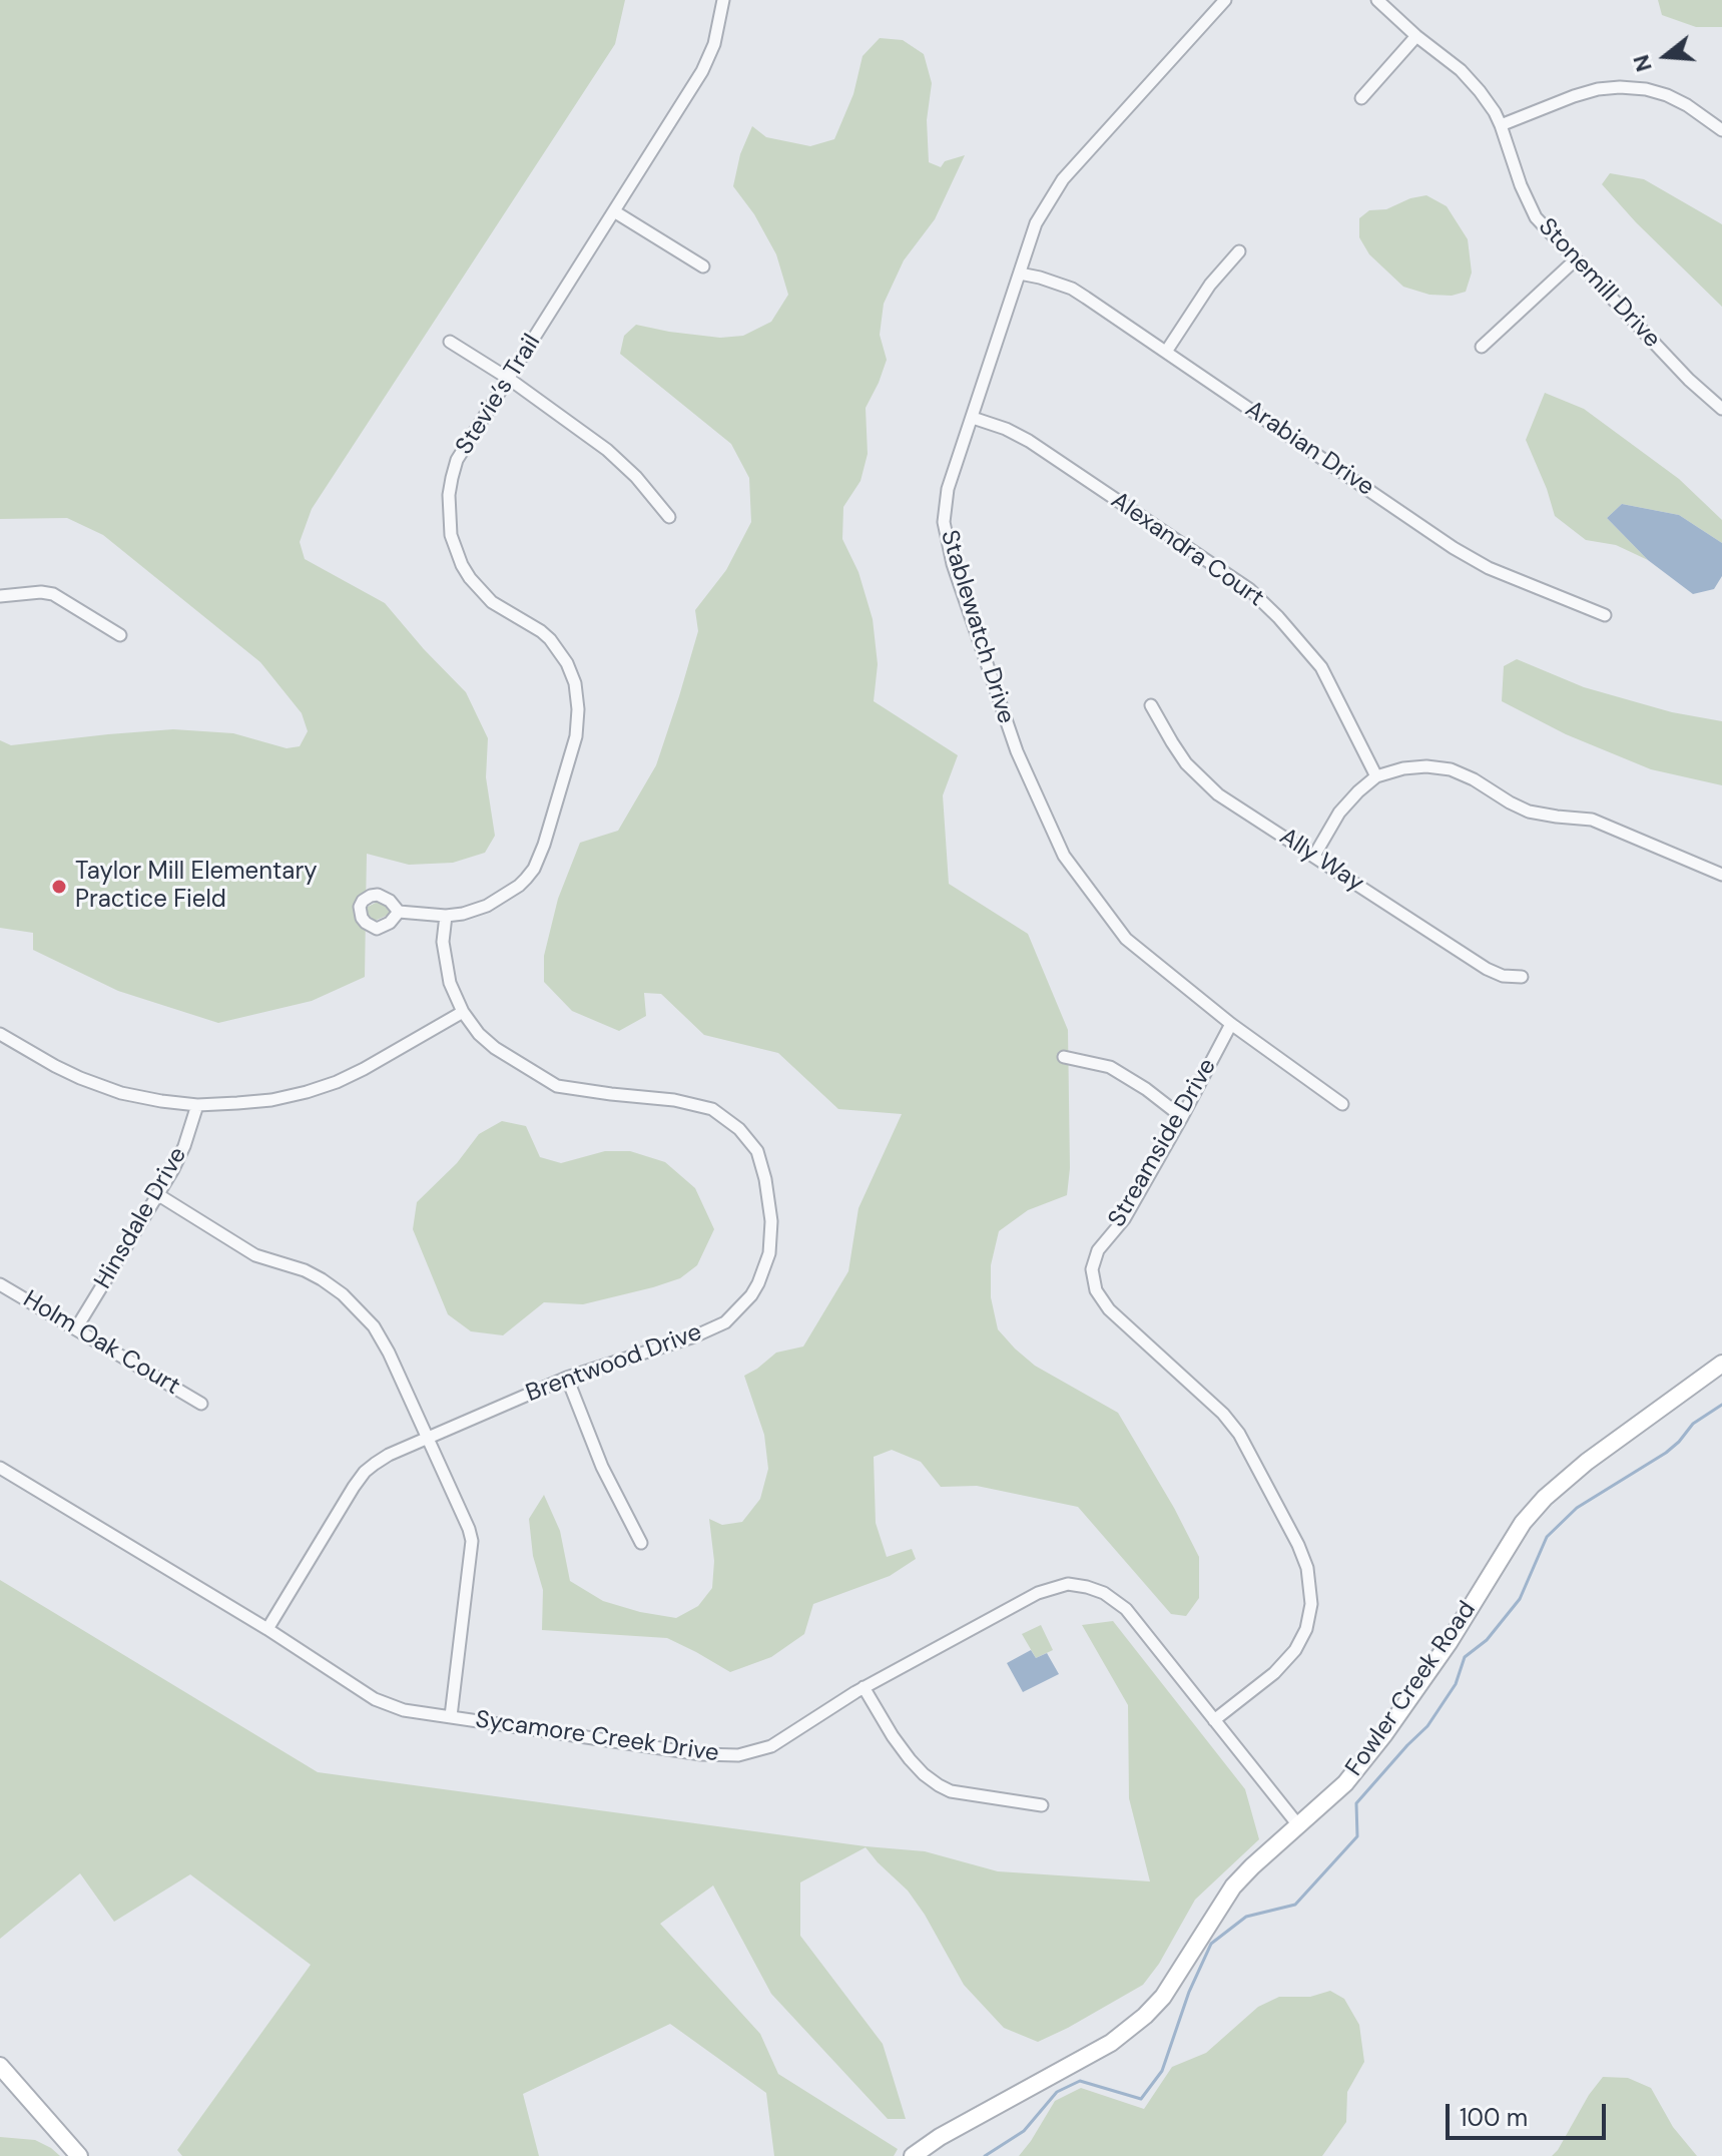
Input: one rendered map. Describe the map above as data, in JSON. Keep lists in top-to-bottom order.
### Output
{
  "streets": {
    "main road": ["Fowler Creek Road"],
    "street": [
      "Stonemill Drive",
      "Stevie’s Trail",
      "Arabian Drive",
      "Alexandra Court",
      "Stablewatch Drive",
      "Ally Way",
      "Streamside Drive",
      "Hinsdale Drive",
      "Holm Oak Court",
      "Brentwood Drive",
      "Sycamore Creek Drive"
    ]
  },
  "crossings": [
    ["Stevie’s Trail", "Brentwood Drive"],
    ["Arabian Drive", "Stablewatch Drive"],
    ["Alexandra Court", "Stablewatch Drive"],
    ["Stablewatch Drive", "Streamside Drive"],
    ["Streamside Drive", "Sycamore Creek Drive"],
    ["Hinsdale Drive", "Holm Oak Court"],
    ["Brentwood Drive", "Sycamore Creek Drive"],
    ["Fowler Creek Road", "Sycamore Creek Drive"]
  ],
  "places": ["Taylor Mill Elementary Practice Field"],
  "scale_bar": "100 m",
  "north": "left"
}
